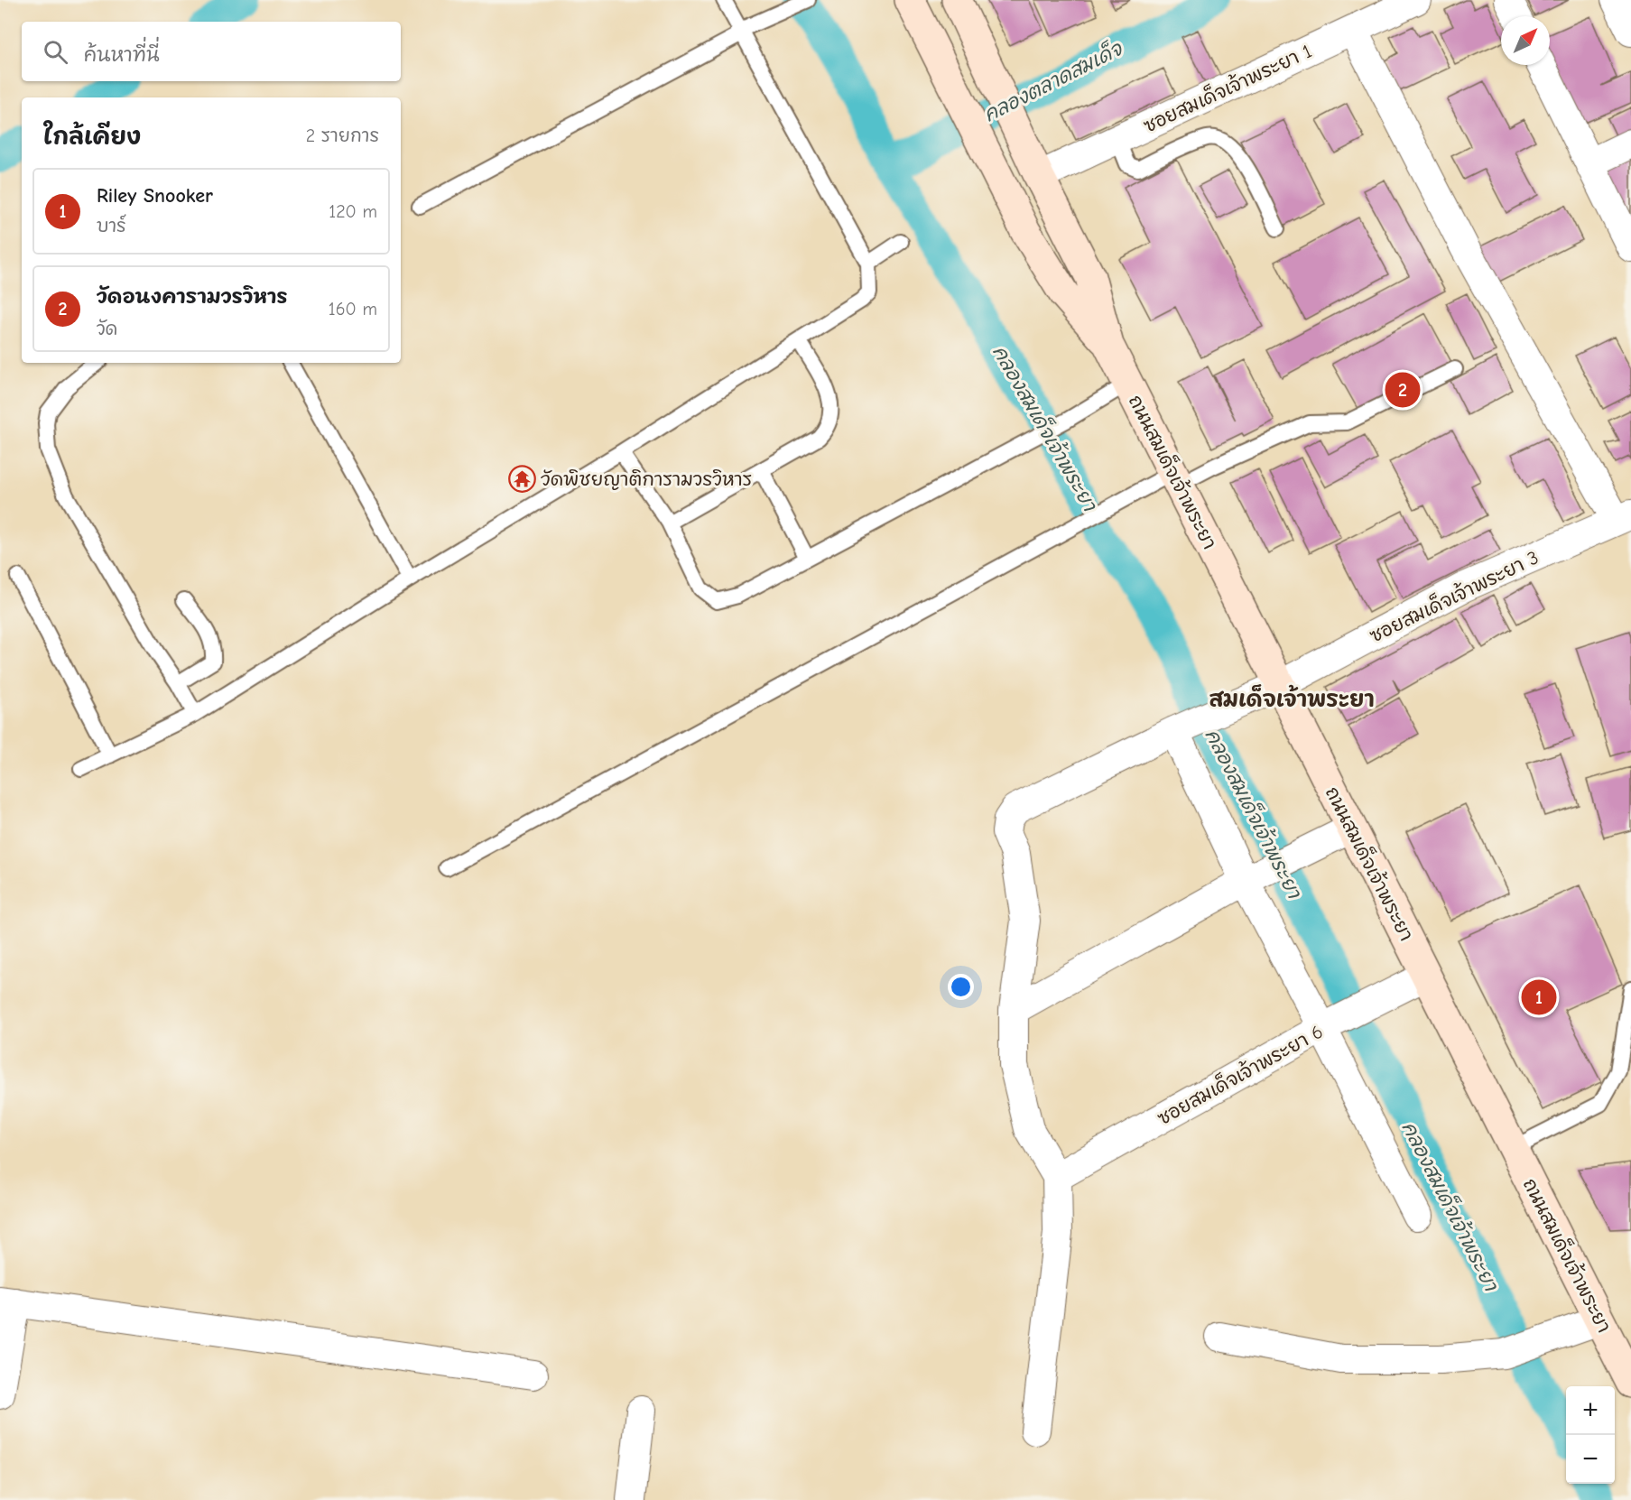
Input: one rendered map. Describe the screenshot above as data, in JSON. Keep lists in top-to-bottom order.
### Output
{
  "streets": {
    "main road": ["ถนนสมเด็จเจ้าพระยา"],
    "street": ["ซอยสมเด็จเจ้าพระยา 1", "ซอยสมเด็จเจ้าพระยา 3", "ซอยสมเด็จเจ้าพระยา 6"]
  },
  "crossings": [
    ["ซอยสมเด็จเจ้าพระยา 1", "ถนนสมเด็จเจ้าพระยา"],
    ["ถนนสมเด็จเจ้าพระยา", "ซอยสมเด็จเจ้าพระยา 3"],
    ["ถนนสมเด็จเจ้าพระยา", "ซอยสมเด็จเจ้าพระยา 6"]
  ],
  "districts": ["สมเด็จเจ้าพระยา"],
  "water": ["คลองตลาดสมเด็จ", "คลองสมเด็จเจ้าพระยา"],
  "places": {
    "temple": ["วัดพิชยญาติการามวรวิหาร"]
  },
  "north": "top right",
  "page": {
    "search": "ค้นหาที่นี่",
    "heading": ["ใกล้เคียง", "2 รายการ"],
    "list": [
      {
        "mark": "1",
        "name": "Riley Snooker",
        "note": "บาร์",
        "value": "120 m"
      },
      {
        "mark": "2",
        "name": "วัดอนงคารามวรวิหาร",
        "note": "วัด",
        "value": "160 m"
      }
    ],
    "pins": ["2", "1"],
    "map_buttons": ["+", "−"]
  }
}
